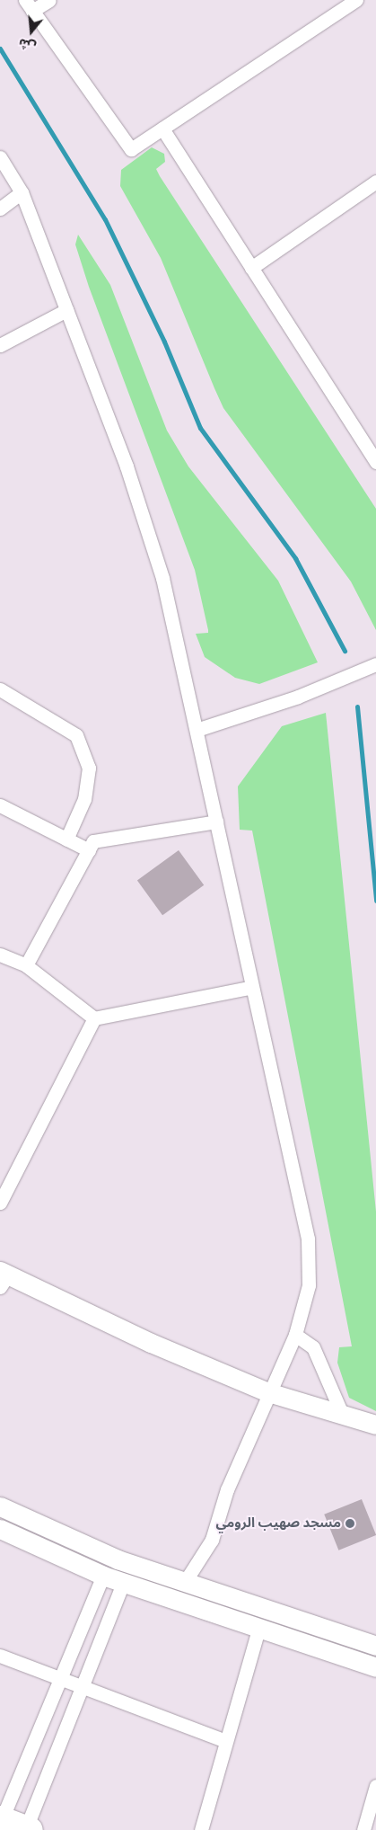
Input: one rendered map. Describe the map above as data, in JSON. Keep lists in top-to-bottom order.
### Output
{
  "places": ["مسجد صهيب الرومي"],
  "north": "bottom"
}
